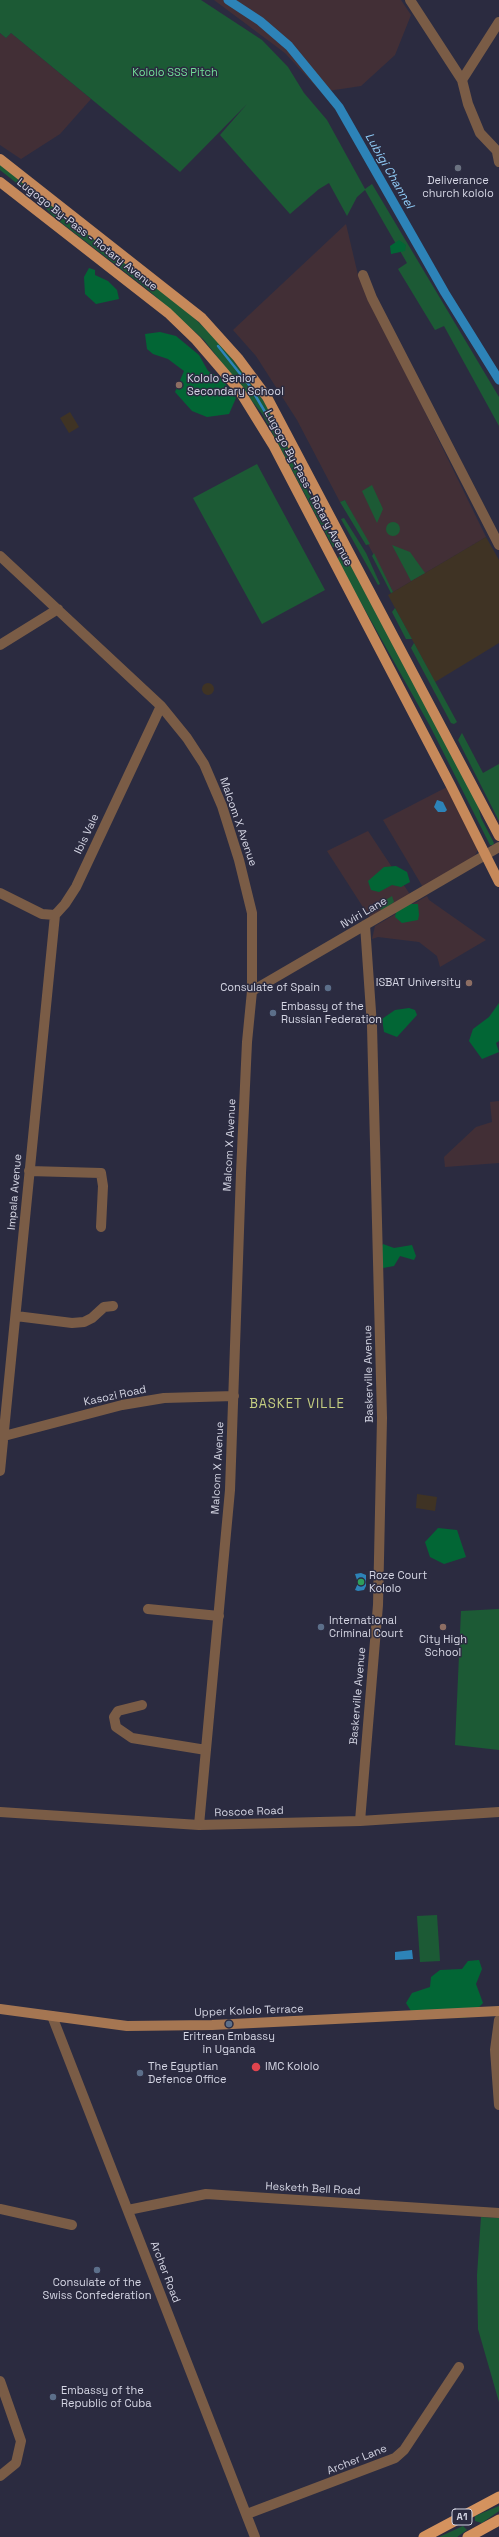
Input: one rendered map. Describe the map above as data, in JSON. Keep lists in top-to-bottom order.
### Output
{
  "streets": {
    "highway": ["A1"],
    "main road": ["Lugogo By-Pass - Rotary Avenue", "Upper Kololo Terrace"],
    "street": [
      "Malcom X Avenue",
      "Ibis Vale",
      "Nviri Lane",
      "Impala Avenue",
      "Baskerville Avenue",
      "Kasozi Road",
      "Roscoe Road",
      "Hesketh Bell Road",
      "Archer Road",
      "Archer Lane"
    ]
  },
  "crossings": [
    ["Lugogo By-Pass - Rotary Avenue", "Nviri Lane"],
    ["Malcom X Avenue", "Ibis Vale"],
    ["Malcom X Avenue", "Nviri Lane"],
    ["Malcom X Avenue", "Kasozi Road"],
    ["Malcom X Avenue", "Roscoe Road"],
    ["Ibis Vale", "Impala Avenue"],
    ["Nviri Lane", "Baskerville Avenue"],
    ["Impala Avenue", "Kasozi Road"],
    ["Baskerville Avenue", "Roscoe Road"],
    ["Upper Kololo Terrace", "Archer Road"],
    ["Hesketh Bell Road", "Archer Road"],
    ["Archer Road", "Archer Lane"]
  ],
  "districts": ["BASKET VILLE"],
  "water": ["Lubigi Channel"],
  "parks": ["Kololo SSS Pitch"],
  "places": [
    "Deliverance church kololo",
    "Kololo Senior Secondary School",
    "ISBAT University",
    "Consulate of Spain",
    "Embassy of the Russian Federation",
    "Roze Court Kololo",
    "International Criminal Court",
    "City High School",
    "Eritrean Embassy in Uganda",
    "IMC Kololo",
    "The Egyptian Defence Office",
    "Consulate of the Swiss Confederation",
    "Embassy of the Republic of Cuba"
  ]
}
